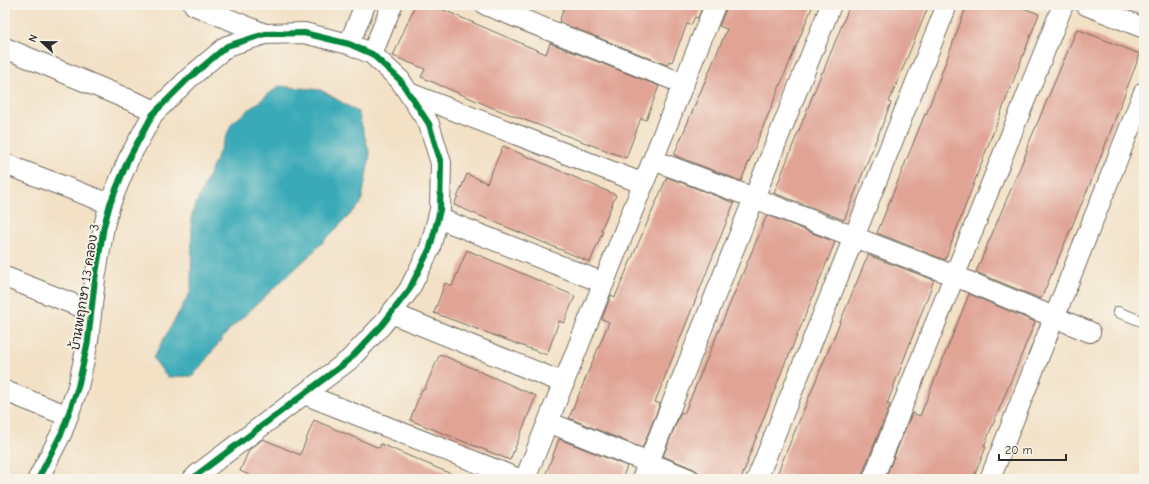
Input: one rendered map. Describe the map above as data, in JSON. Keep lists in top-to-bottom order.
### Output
{
  "streets": {
    "street": ["บ้านพฤกษา 13 คลอง 3"]
  },
  "scale_bar": "20 m",
  "north": "left"
}
